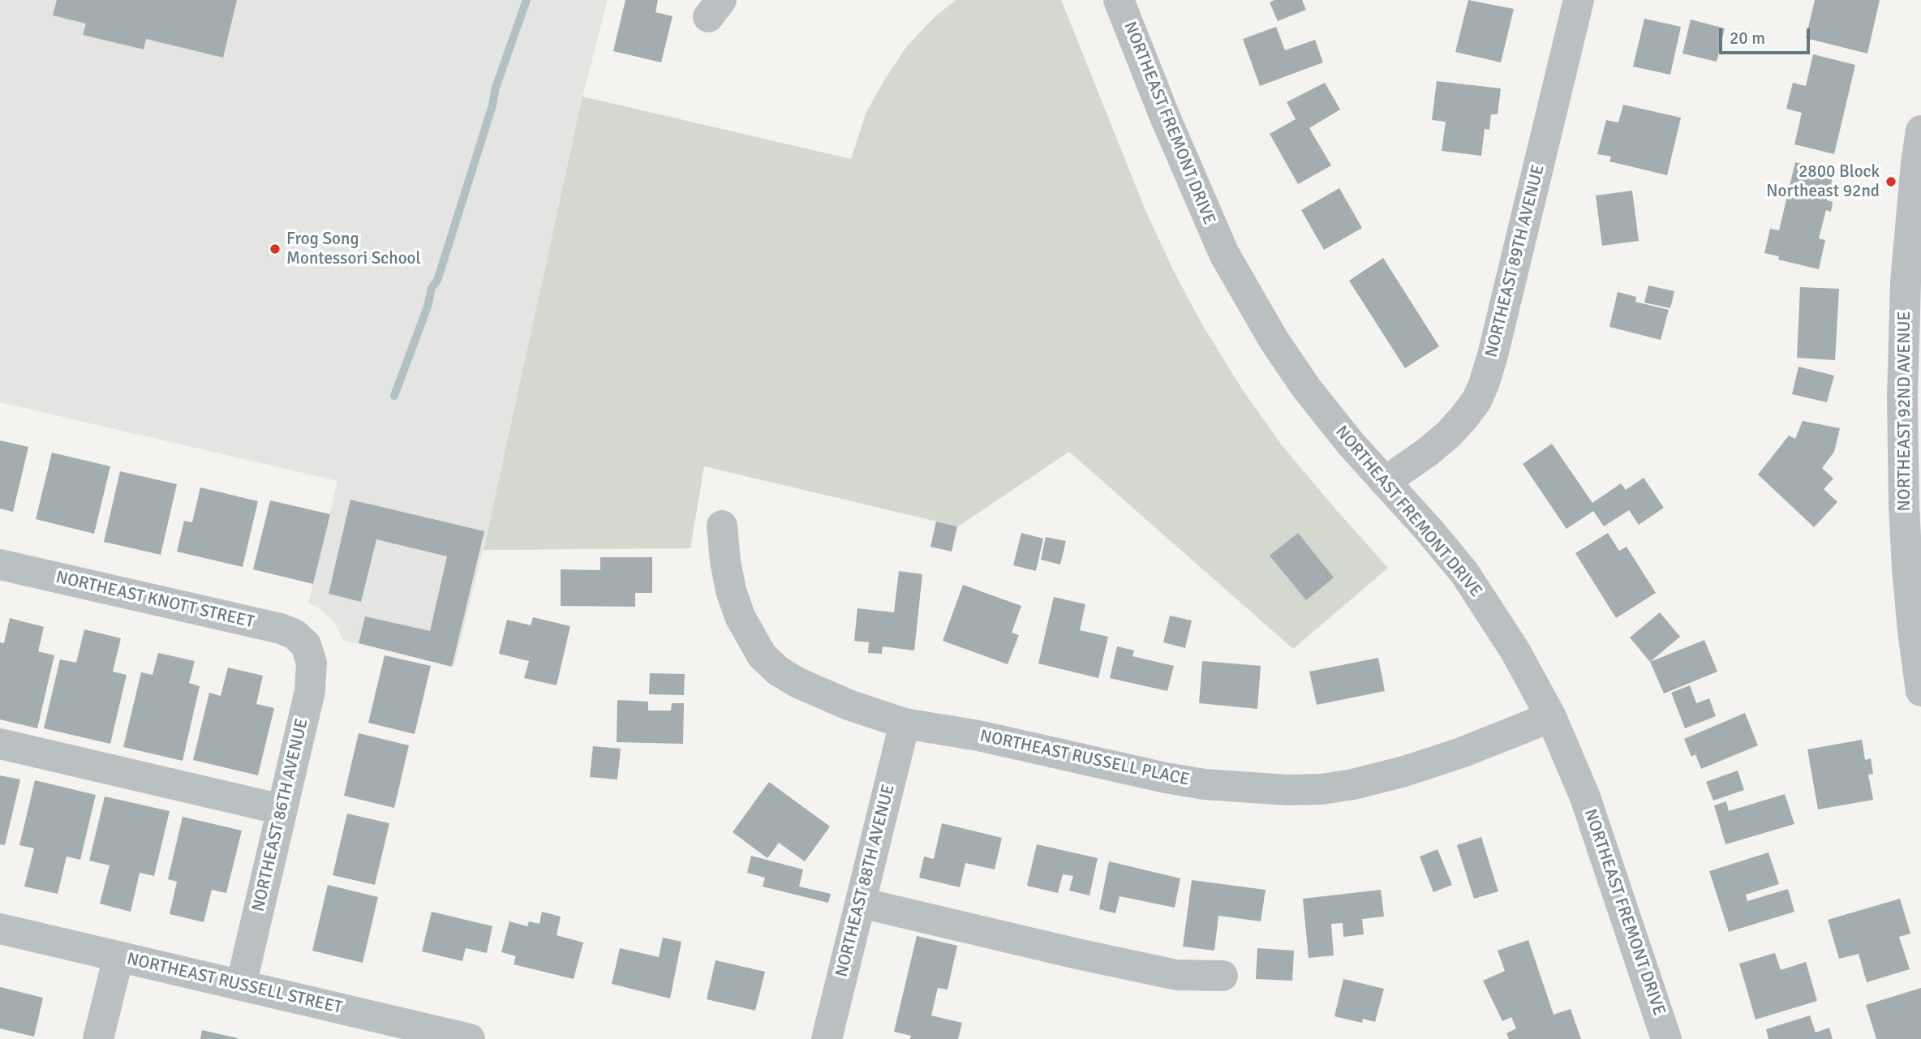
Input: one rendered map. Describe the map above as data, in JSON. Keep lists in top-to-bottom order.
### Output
{
  "streets": {
    "street": [
      "NORTHEAST FREMONT DRIVE",
      "NORTHEAST 89TH AVENUE",
      "NORTHEAST 92ND AVENUE",
      "NORTHEAST KNOTT STREET",
      "NORTHEAST RUSSELL PLACE",
      "NORTHEAST 86TH AVENUE",
      "NORTHEAST 88TH AVENUE",
      "NORTHEAST RUSSELL STREET"
    ]
  },
  "crossings": [
    ["NORTHEAST FREMONT DRIVE", "NORTHEAST 89TH AVENUE"],
    ["NORTHEAST FREMONT DRIVE", "NORTHEAST RUSSELL PLACE"],
    ["NORTHEAST KNOTT STREET", "NORTHEAST 86TH AVENUE"],
    ["NORTHEAST RUSSELL PLACE", "NORTHEAST 88TH AVENUE"],
    ["NORTHEAST 86TH AVENUE", "NORTHEAST RUSSELL STREET"]
  ],
  "places": ["2800 Block Northeast 92nd", "Frog Song Montessori School"],
  "scale_bar": "20 m"
}
